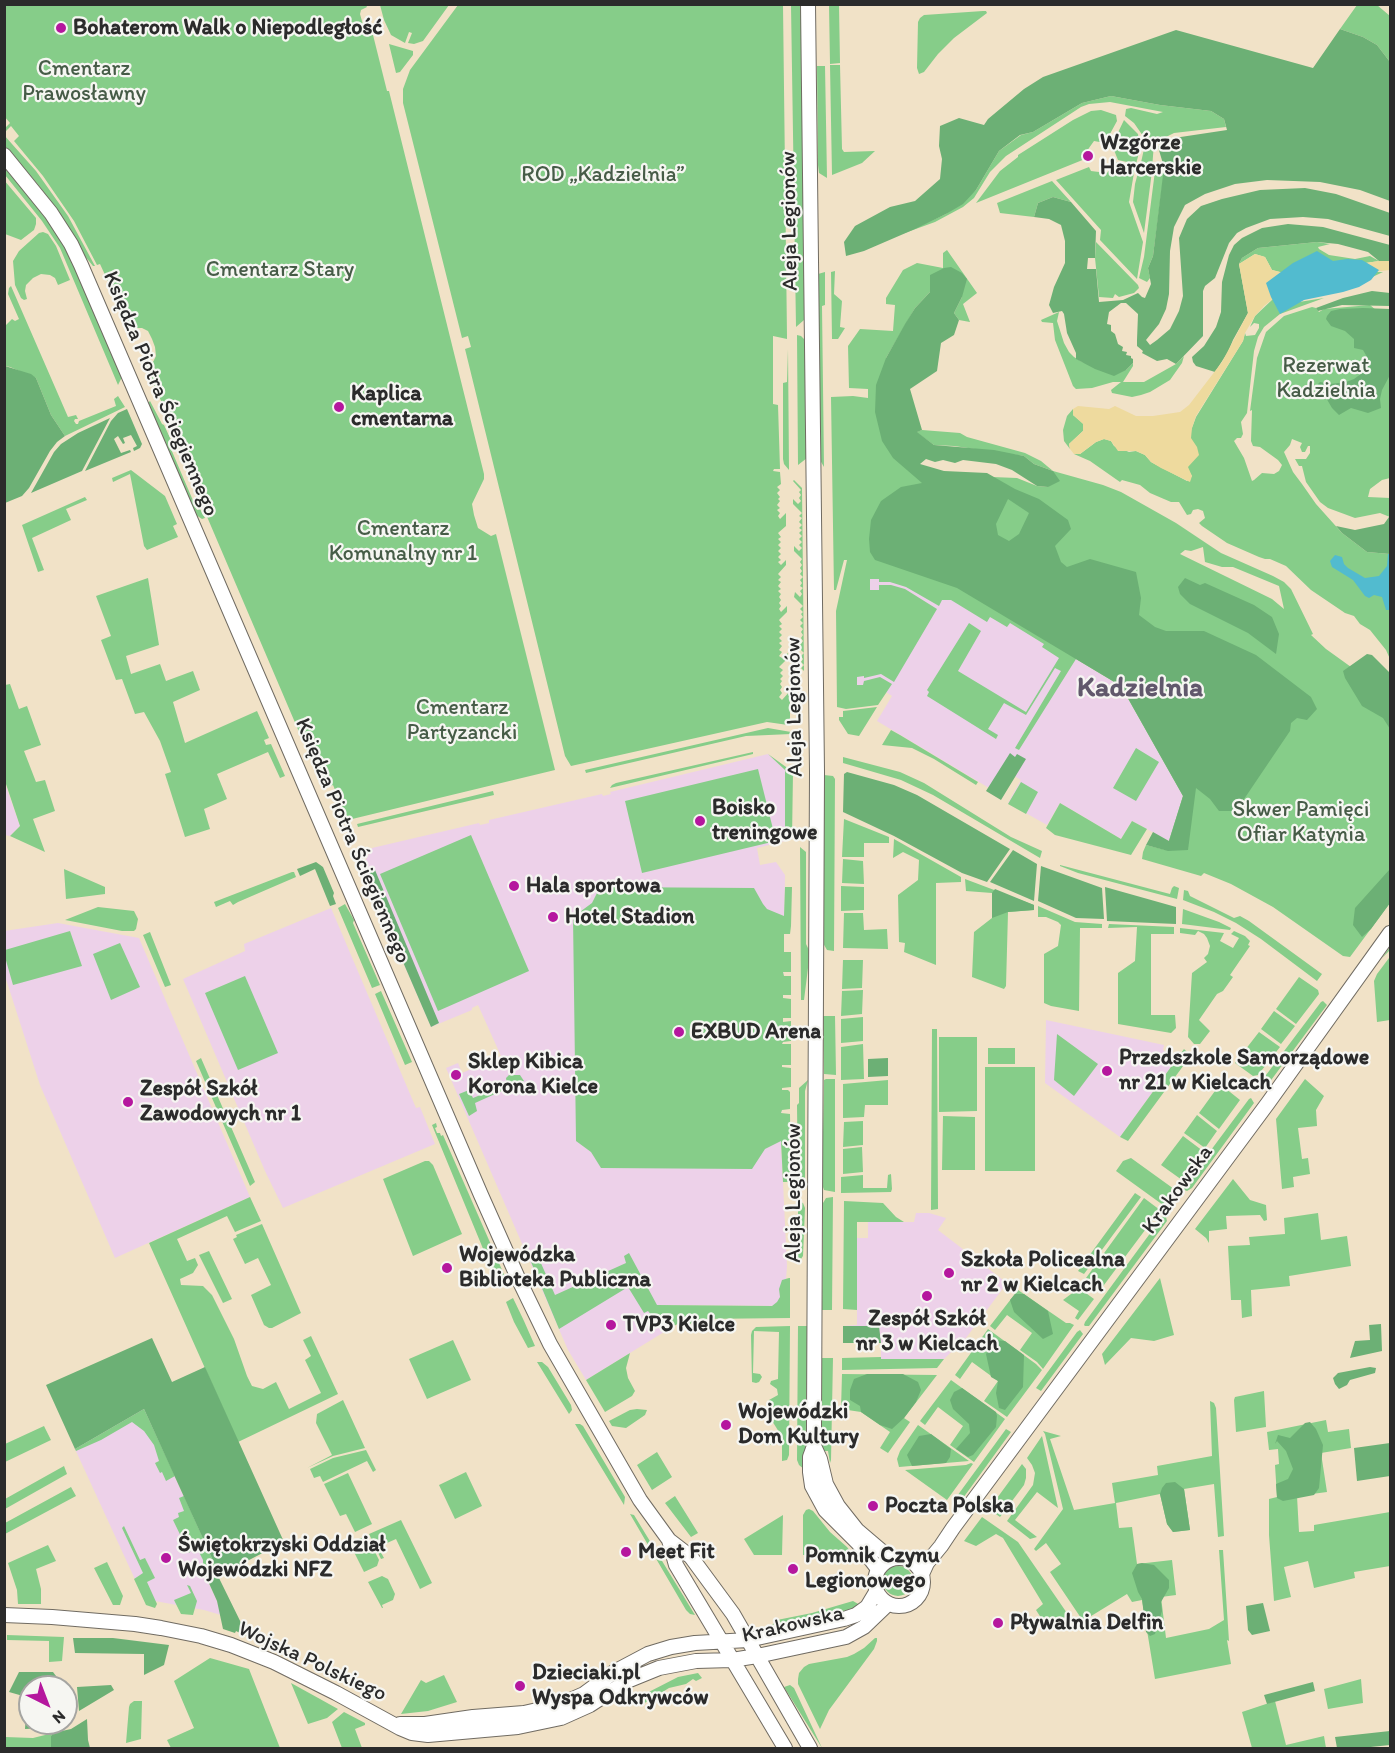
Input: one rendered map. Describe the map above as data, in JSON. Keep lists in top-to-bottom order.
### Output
{
  "streets": {
    "street": [
      "Aleja Legionów",
      "Księdza Piotra Ściegiennego",
      "Krakowska",
      "Wojska Polskiego"
    ]
  },
  "crossings": [
    ["Aleja Legionów", "Krakowska"],
    ["Księdza Piotra Ściegiennego", "Krakowska"],
    ["Krakowska", "Wojska Polskiego"]
  ],
  "districts": ["Kadzielnia"],
  "parks": [
    "Cmentarz Prawosławny",
    "ROD „Kadzielnia”",
    "Cmentarz Stary",
    "Rezerwat Kadzielnia",
    "Cmentarz Komunalny nr 1",
    "Cmentarz Partyzancki",
    "Skwer Pamięci Ofiar Katynia"
  ],
  "places": [
    "Bohaterom Walk o Niepodległość",
    "Wzgórze Harcerskie",
    "Kaplica cmentarna",
    "Boisko treningowe",
    "Hala sportowa",
    "Hotel Stadion",
    "EXBUD Arena",
    "Przedszkole Samorządowe nr 21 w Kielcach",
    "Sklep Kibica Korona Kielce",
    "Zespół Szkół Zawodowych nr 1",
    "Wojewódzka Biblioteka Publiczna",
    "Szkoła Policealna nr 2 w Kielcach",
    "Zespół Szkół nr 3 w Kielcach",
    "TVP3 Kielce",
    "Wojewódzki Dom Kultury",
    "Poczta Polska",
    "Meet Fit",
    "Świętokrzyski Oddział Wojewódzki NFZ",
    "Pomnik Czynu Legionowego",
    "Pływalnia Delfin",
    "Dzieciaki.pl Wyspa Odkrywców"
  ],
  "north": "bottom right"
}
